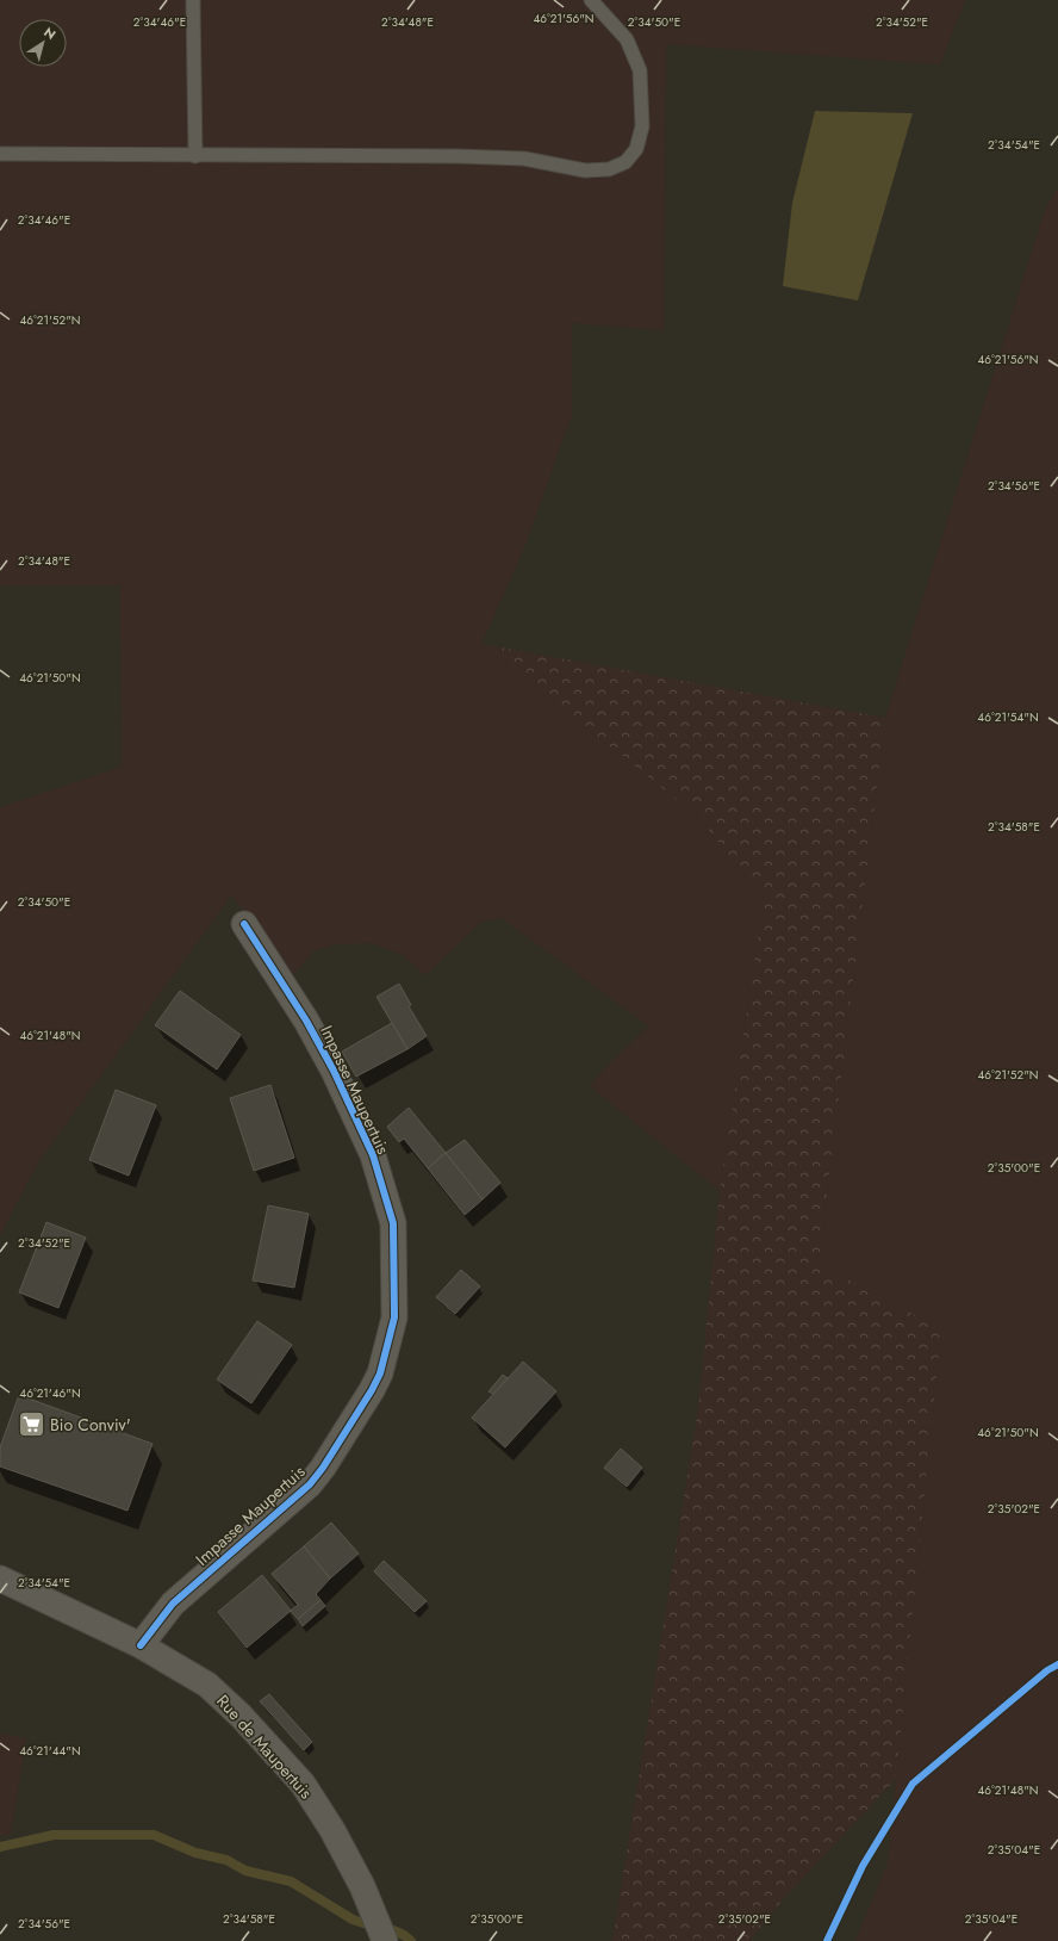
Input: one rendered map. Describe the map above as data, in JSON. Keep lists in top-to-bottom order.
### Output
{
  "streets": {
    "street": ["Impasse Maupertuis", "Rue de Maupertuis"]
  },
  "crossings": [
    ["Impasse Maupertuis", "Rue de Maupertuis"]
  ],
  "places": {
    "supermarket": ["Bio Conviv'"]
  },
  "north": "top right",
  "coordinates": [
    "46°21'56\"N",
    "2°34'46\"E",
    "2°34'50\"E",
    "2°34'52\"E",
    "2°34'48\"E",
    "2°34'54\"E",
    "46°21'52\"N",
    "2°34'56\"E",
    "46°21'50\"N",
    "46°21'54\"N",
    "2°34'58\"E",
    "46°21'48\"N",
    "2°35'00\"E",
    "46°21'46\"N",
    "2°35'02\"E",
    "46°21'44\"N",
    "2°35'04\"E"
  ]
}
